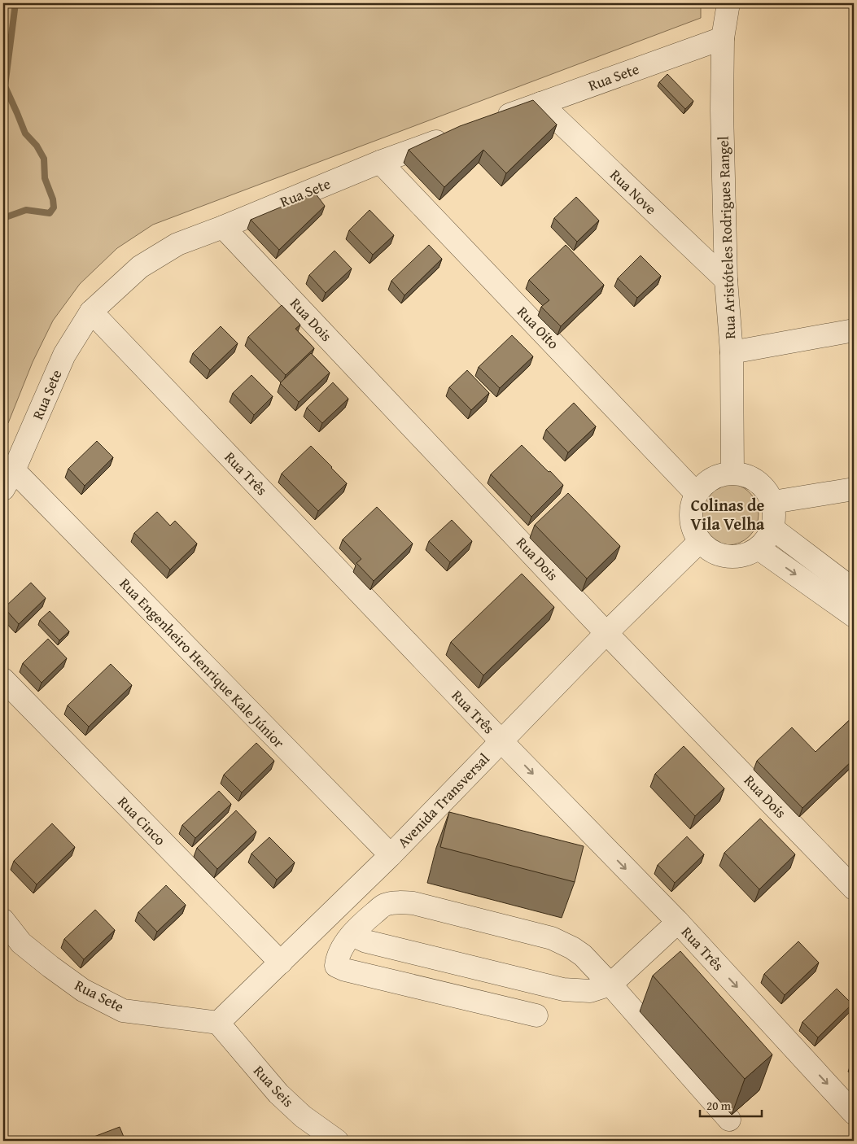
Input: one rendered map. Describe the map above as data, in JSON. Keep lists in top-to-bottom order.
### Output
{
  "streets": {
    "street": [
      "Rua Sete",
      "Rua Nove",
      "Rua Aristóteles Rodrigues Rangel",
      "Rua Dois",
      "Rua Oito",
      "Rua Três",
      "Rua Engenheiro Henrique Kale Júnior",
      "Avenida Transversal",
      "Rua Cinco",
      "Rua Seis"
    ]
  },
  "crossings": [
    ["Rua Sete", "Rua Nove"],
    ["Rua Sete", "Rua Aristóteles Rodrigues Rangel"],
    ["Rua Sete", "Rua Dois"],
    ["Rua Sete", "Rua Oito"],
    ["Rua Sete", "Rua Três"],
    ["Rua Sete", "Rua Engenheiro Henrique Kale Júnior"],
    ["Rua Sete", "Avenida Transversal"],
    ["Rua Sete", "Rua Seis"],
    ["Rua Nove", "Rua Aristóteles Rodrigues Rangel"],
    ["Rua Aristóteles Rodrigues Rangel", "Rua Oito"],
    ["Rua Aristóteles Rodrigues Rangel", "Avenida Transversal"],
    ["Rua Dois", "Avenida Transversal"],
    ["Rua Oito", "Avenida Transversal"],
    ["Rua Três", "Avenida Transversal"],
    ["Rua Engenheiro Henrique Kale Júnior", "Avenida Transversal"],
    ["Avenida Transversal", "Rua Cinco"],
    ["Avenida Transversal", "Rua Seis"]
  ],
  "districts": ["Colinas de Vila Velha"],
  "scale_bar": "20 m"
}
